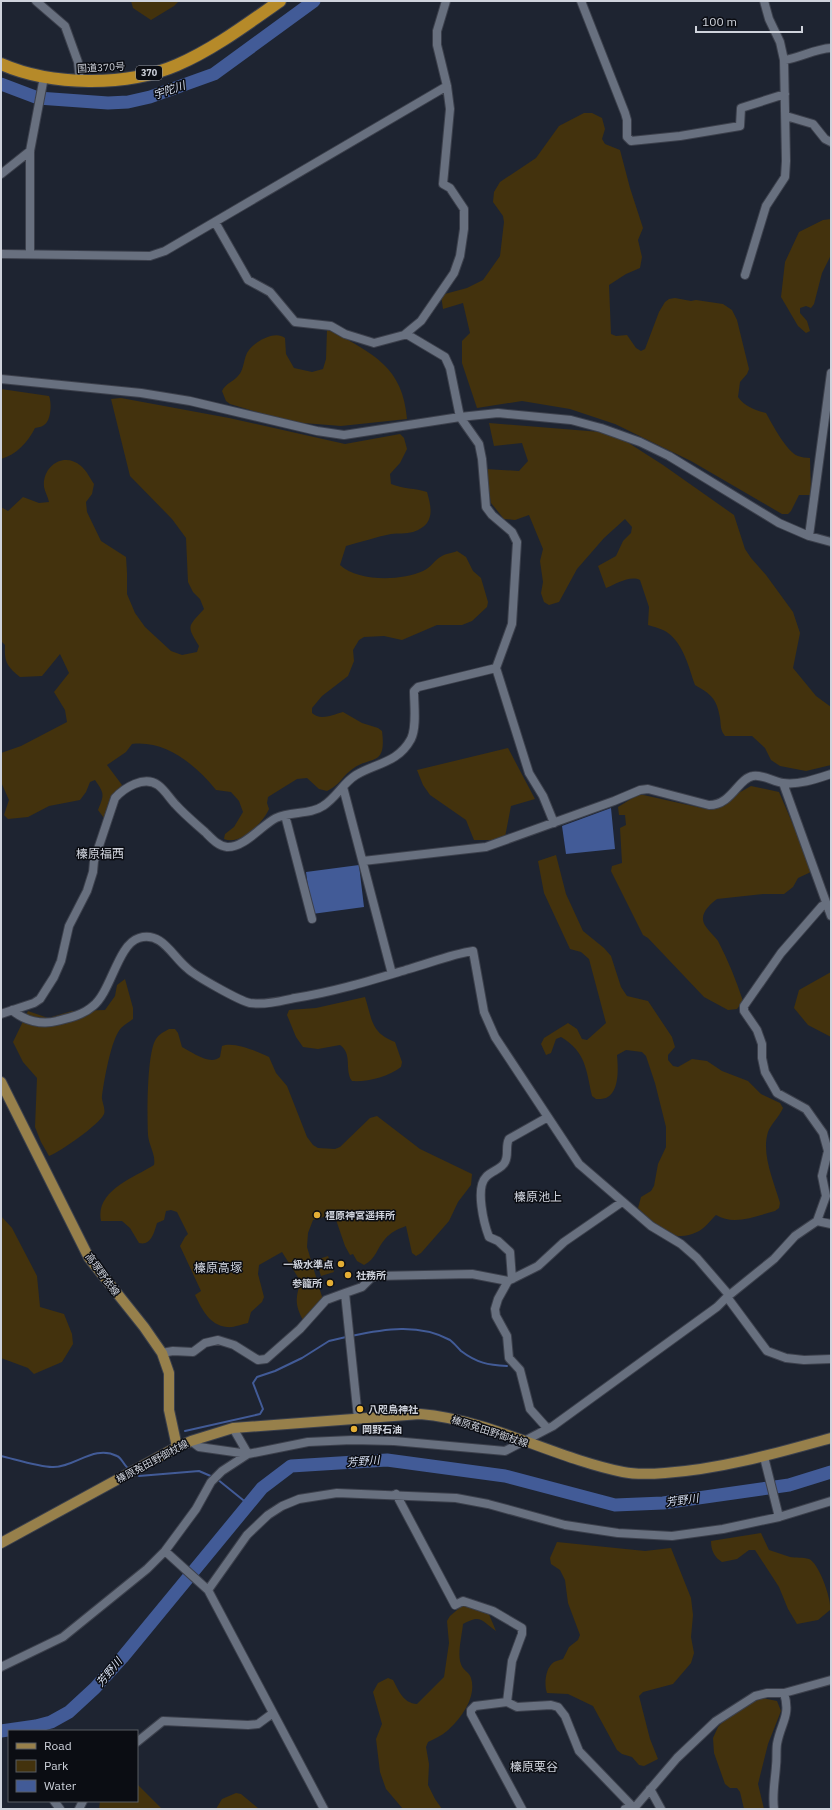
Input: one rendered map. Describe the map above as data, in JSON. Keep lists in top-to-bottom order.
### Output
{
  "streets": {
    "highway": ["国道370号", "370"],
    "main road": ["高塚野依線", "榛原菟田野御杖線"]
  },
  "crossings": [
    ["高塚野依線", "榛原菟田野御杖線"]
  ],
  "districts": [
    "榛原福西",
    "榛原池上",
    "榛原高塚",
    "榛原栗谷"
  ],
  "water": ["宇陀川", "芳野川"],
  "places": [
    "橿原神宮遥拝所",
    "一級水準点",
    "社務所",
    "参籠所",
    "八咫烏神社",
    "岡野石油"
  ],
  "legend": ["Road", "Park", "Water"],
  "scale_bar": "100 m"
}
